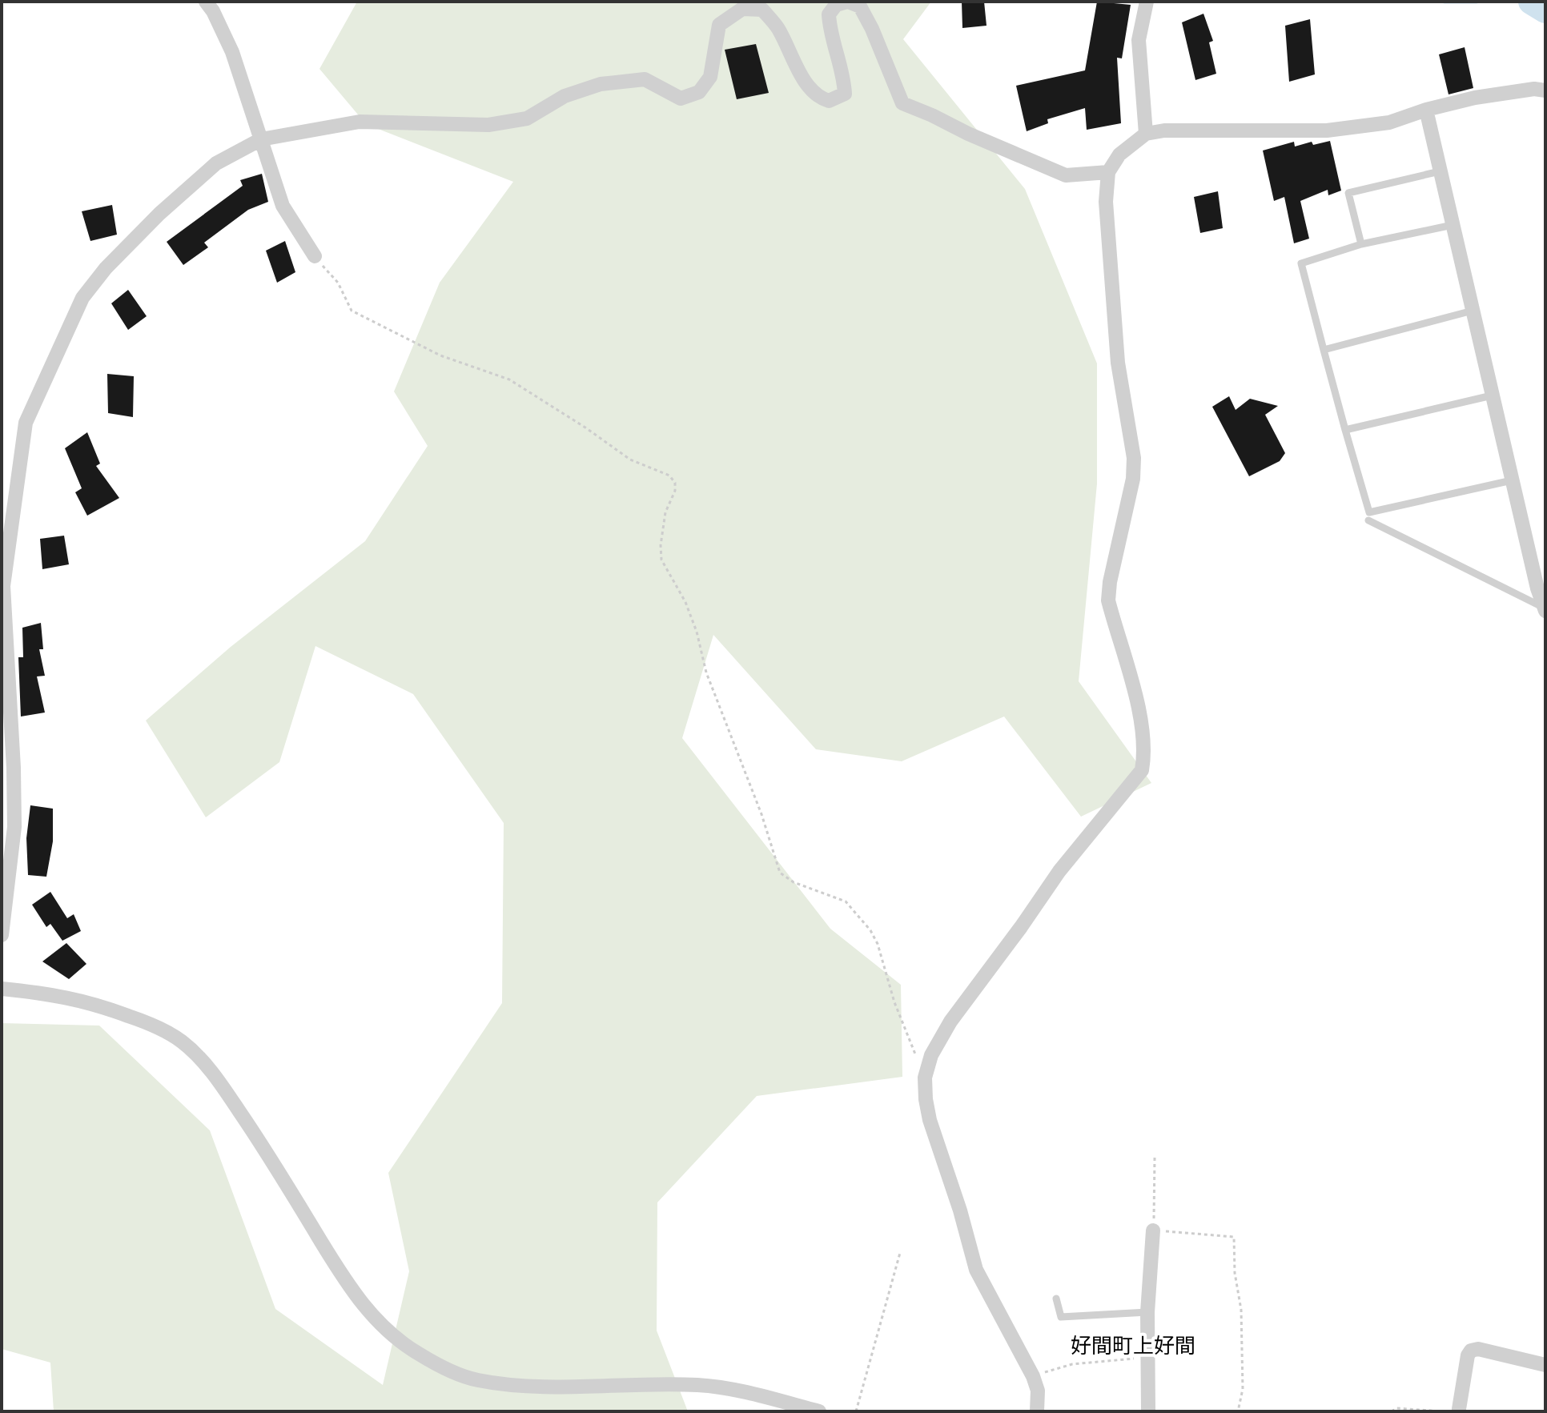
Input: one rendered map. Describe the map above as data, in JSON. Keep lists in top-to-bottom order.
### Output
{
  "districts": ["好間町上好間"]
}
